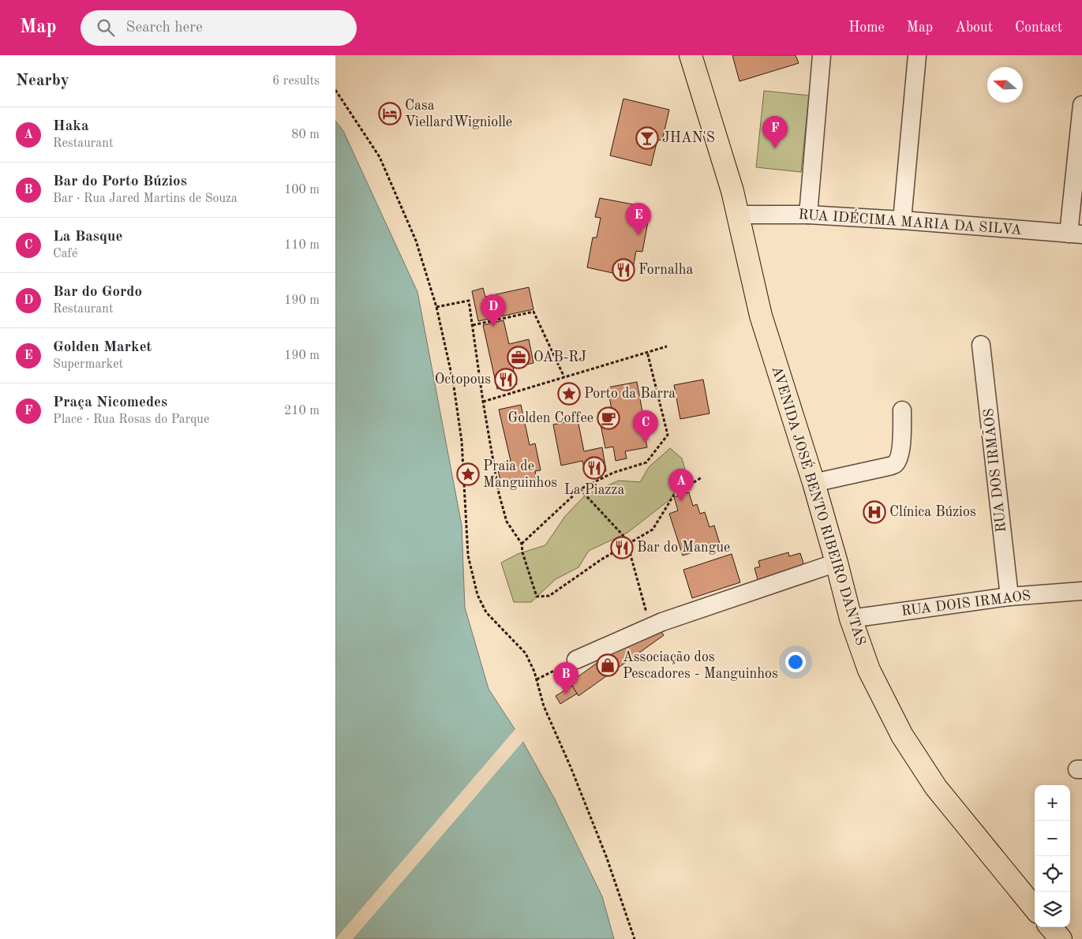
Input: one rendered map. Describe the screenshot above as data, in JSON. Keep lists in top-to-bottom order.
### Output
{
  "streets": {
    "main road": ["AVENIDA JOSÉ BENTO RIBEIRO DANTAS"],
    "street": ["RUA IDÉCIMA MARIA DA SILVA", "RUA DOS IRMÃOS", "RUA DOIS IRMAOS"]
  },
  "crossings": [
    ["RUA IDÉCIMA MARIA DA SILVA", "AVENIDA JOSÉ BENTO RIBEIRO DANTAS"],
    ["RUA DOS IRMÃOS", "RUA DOIS IRMAOS"],
    ["AVENIDA JOSÉ BENTO RIBEIRO DANTAS", "RUA DOIS IRMAOS"]
  ],
  "places": {
    "hotel": ["Casa ViellardWigniolle"],
    "bar": ["JHAN'S"],
    "restaurant": [
      "Fornalha",
      "Octopous",
      "La Piazza",
      "Bar do Mangue"
    ],
    "office": ["OAB-RJ"],
    "place": ["Porto da Barra", "Praia de Manguinhos"],
    "cafe": ["Golden Coffee"],
    "hospital": ["Clínica Búzios"],
    "shop": ["Associação dos Pescadores - Manguinhos"]
  },
  "north": "left",
  "page": {
    "header": "Map",
    "search": "Search here",
    "nav": [
      "Home",
      "Map",
      "About",
      "Contact"
    ],
    "heading": ["Nearby", "6 results"],
    "list": [
      {
        "mark": "A",
        "name": "Haka",
        "note": "Restaurant",
        "value": "80 m"
      },
      {
        "mark": "B",
        "name": "Bar do Porto Búzios",
        "note": "Bar · Rua Jared Martins de Souza",
        "value": "100 m"
      },
      {
        "mark": "C",
        "name": "La Basque",
        "note": "Café",
        "value": "110 m"
      },
      {
        "mark": "D",
        "name": "Bar do Gordo",
        "note": "Restaurant",
        "value": "190 m"
      },
      {
        "mark": "E",
        "name": "Golden Market",
        "note": "Supermarket",
        "value": "190 m"
      },
      {
        "mark": "F",
        "name": "Praça Nicomedes",
        "note": "Place · Rua Rosas do Parque",
        "value": "210 m"
      }
    ],
    "pins": [
      "F",
      "E",
      "D",
      "C",
      "A",
      "B"
    ],
    "map_buttons": ["+", "−"]
  }
}
